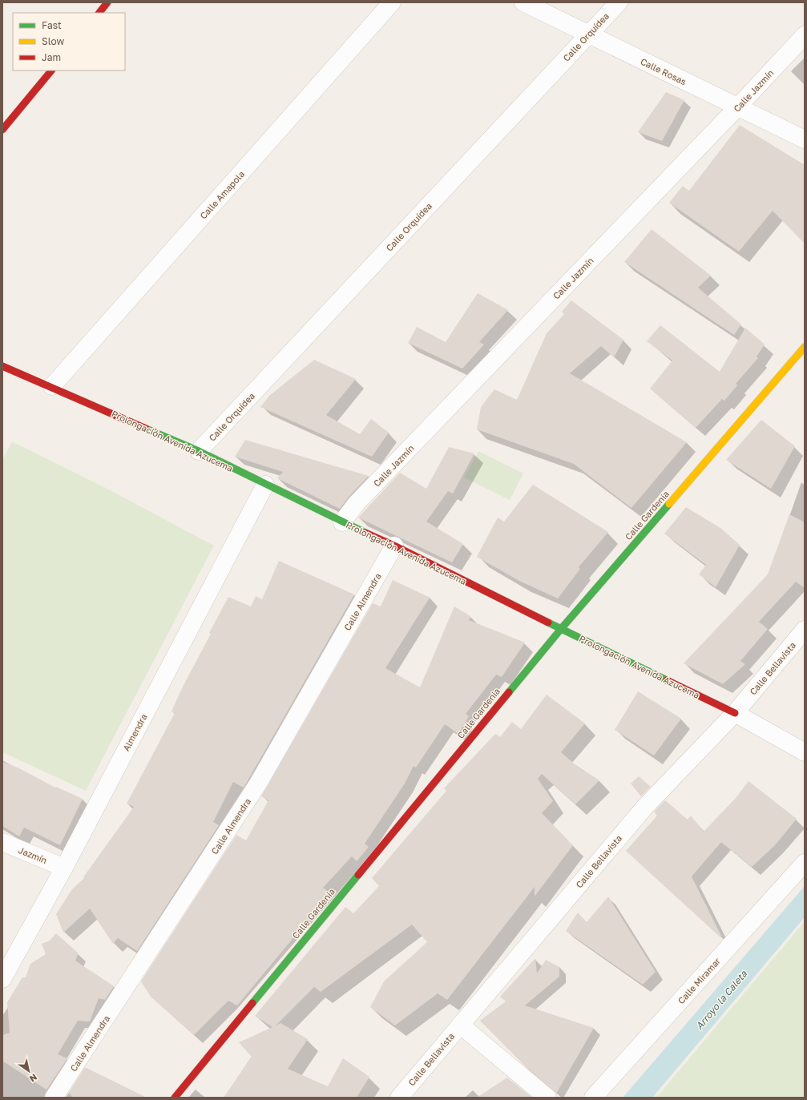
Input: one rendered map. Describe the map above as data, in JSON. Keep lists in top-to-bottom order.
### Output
{
  "streets": {
    "street": [
      "Calle Orquídea",
      "Calle Rosas",
      "Calle Jazmín",
      "Calle Amapola",
      "Prolongación Avenida Azucema",
      "Calle Gardenia",
      "Calle Almendra",
      "Calle Bellavista",
      "Almendra",
      "Jazmín",
      "Calle Miramar"
    ]
  },
  "crossings": [
    ["Calle Orquídea", "Calle Rosas"],
    ["Calle Orquídea", "Prolongación Avenida Azucema"],
    ["Calle Rosas", "Calle Jazmín"],
    ["Calle Jazmín", "Prolongación Avenida Azucema"],
    ["Calle Amapola", "Prolongación Avenida Azucema"],
    ["Prolongación Avenida Azucema", "Calle Gardenia"],
    ["Prolongación Avenida Azucema", "Calle Almendra"],
    ["Prolongación Avenida Azucema", "Calle Bellavista"],
    ["Prolongación Avenida Azucema", "Almendra"],
    ["Almendra", "Jazmín"]
  ],
  "water": ["Arroyo la Caleta"],
  "legend": ["Fast", "Slow", "Jam"],
  "north": "bottom right"
}
